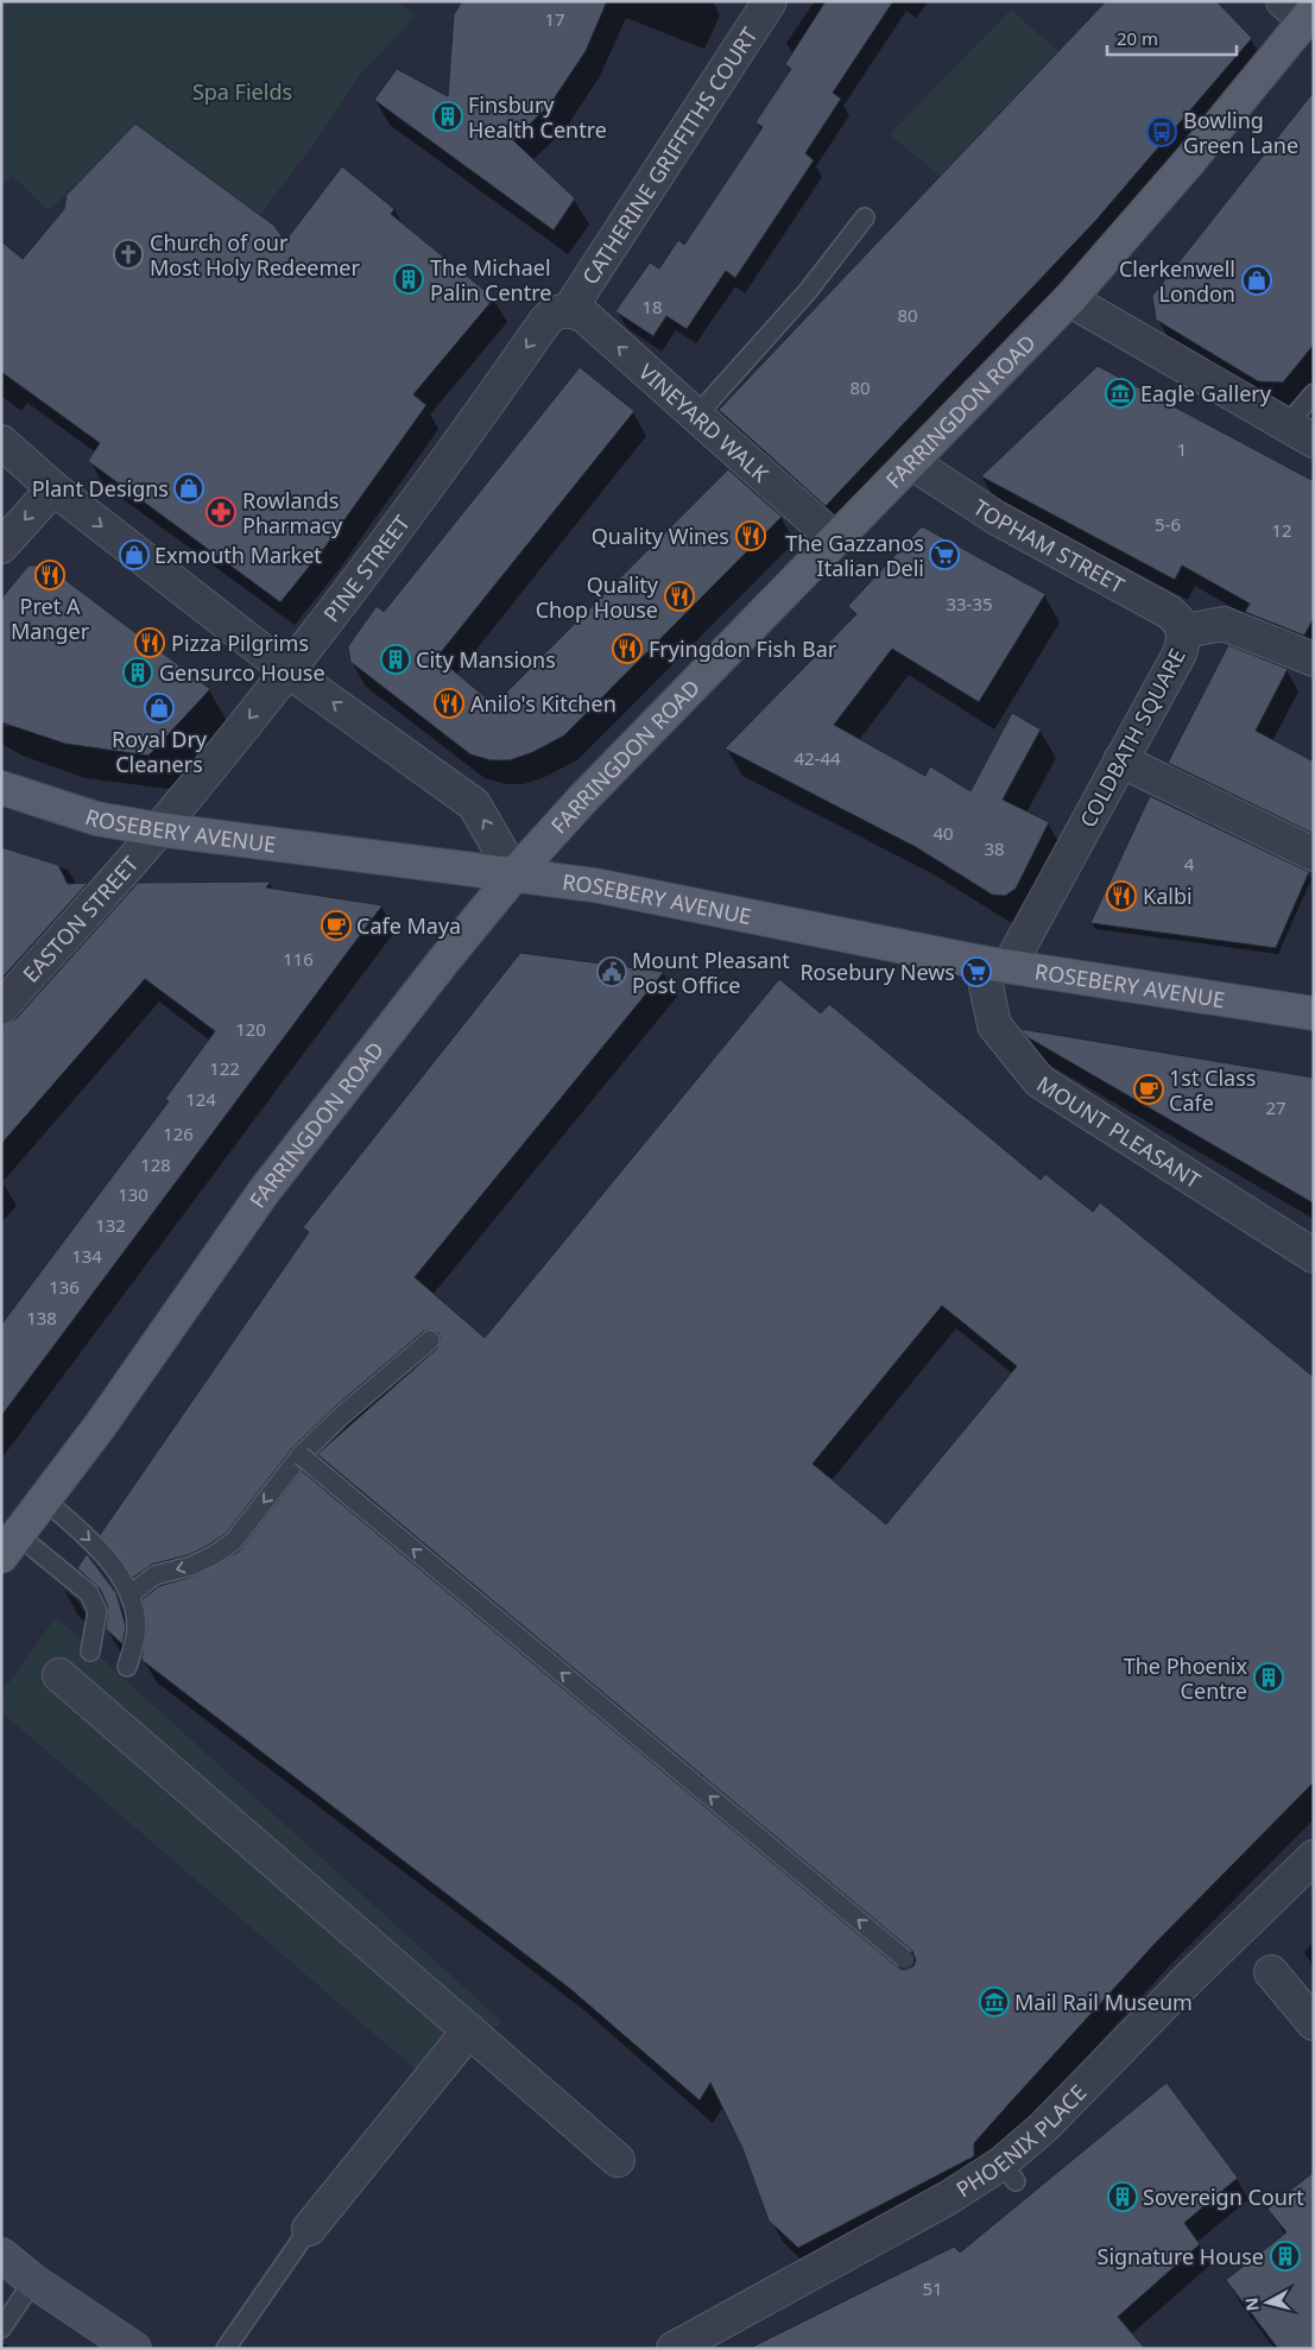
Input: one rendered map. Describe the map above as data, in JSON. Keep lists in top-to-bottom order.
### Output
{
  "streets": {
    "main road": ["FARRINGDON ROAD", "ROSEBERY AVENUE"],
    "street": [
      "CATHERINE GRIFFITHS COURT",
      "VINEYARD WALK",
      "TOPHAM STREET",
      "PINE STREET",
      "COLDBATH SQUARE",
      "EASTON STREET",
      "MOUNT PLEASANT",
      "PHOENIX PLACE"
    ]
  },
  "crossings": [
    ["CATHERINE GRIFFITHS COURT", "VINEYARD WALK"],
    ["CATHERINE GRIFFITHS COURT", "PINE STREET"],
    ["FARRINGDON ROAD", "VINEYARD WALK"],
    ["FARRINGDON ROAD", "TOPHAM STREET"],
    ["FARRINGDON ROAD", "ROSEBERY AVENUE"],
    ["VINEYARD WALK", "PINE STREET"],
    ["TOPHAM STREET", "COLDBATH SQUARE"],
    ["PINE STREET", "ROSEBERY AVENUE"],
    ["PINE STREET", "EASTON STREET"],
    ["COLDBATH SQUARE", "ROSEBERY AVENUE"],
    ["COLDBATH SQUARE", "MOUNT PLEASANT"],
    ["ROSEBERY AVENUE", "EASTON STREET"],
    ["ROSEBERY AVENUE", "MOUNT PLEASANT"]
  ],
  "one_way": ["VINEYARD WALK", "PINE STREET"],
  "parks": ["Spa Fields"],
  "places": {
    "building": [
      "Finsbury Health Centre",
      "The Michael Palin Centre",
      "City Mansions",
      "Gensurco House",
      "The Phoenix Centre",
      "Sovereign Court",
      "Signature House"
    ],
    "bus stop": ["Bowling Green Lane"],
    "church": ["Church of our Most Holy Redeemer"],
    "shop": [
      "Clerkenwell London",
      "Plant Designs",
      "Exmouth Market",
      "Royal Dry Cleaners"
    ],
    "museum": ["Eagle Gallery", "Mail Rail Museum"],
    "pharmacy": ["Rowlands Pharmacy"],
    "restaurant": [
      "Quality Wines",
      "Pret A Manger",
      "Quality Chop House",
      "Pizza Pilgrims",
      "Fryingdon Fish Bar",
      "Anilo's Kitchen",
      "Kalbi"
    ],
    "supermarket": ["The Gazzanos Italian Deli", "Rosebury News"],
    "cafe": ["Cafe Maya", "1st Class Cafe"],
    "public building": ["Mount Pleasant Post Office"]
  },
  "house_numbers": [
    "17",
    "18",
    "80",
    "80",
    "1",
    "5-6",
    "12",
    "33-35",
    "42-44",
    "40",
    "38",
    "4",
    "116",
    "120",
    "122",
    "124",
    "27",
    "126",
    "128",
    "130",
    "132",
    "134",
    "136",
    "138",
    "51"
  ],
  "scale_bar": "20 m",
  "north": "left"
}
